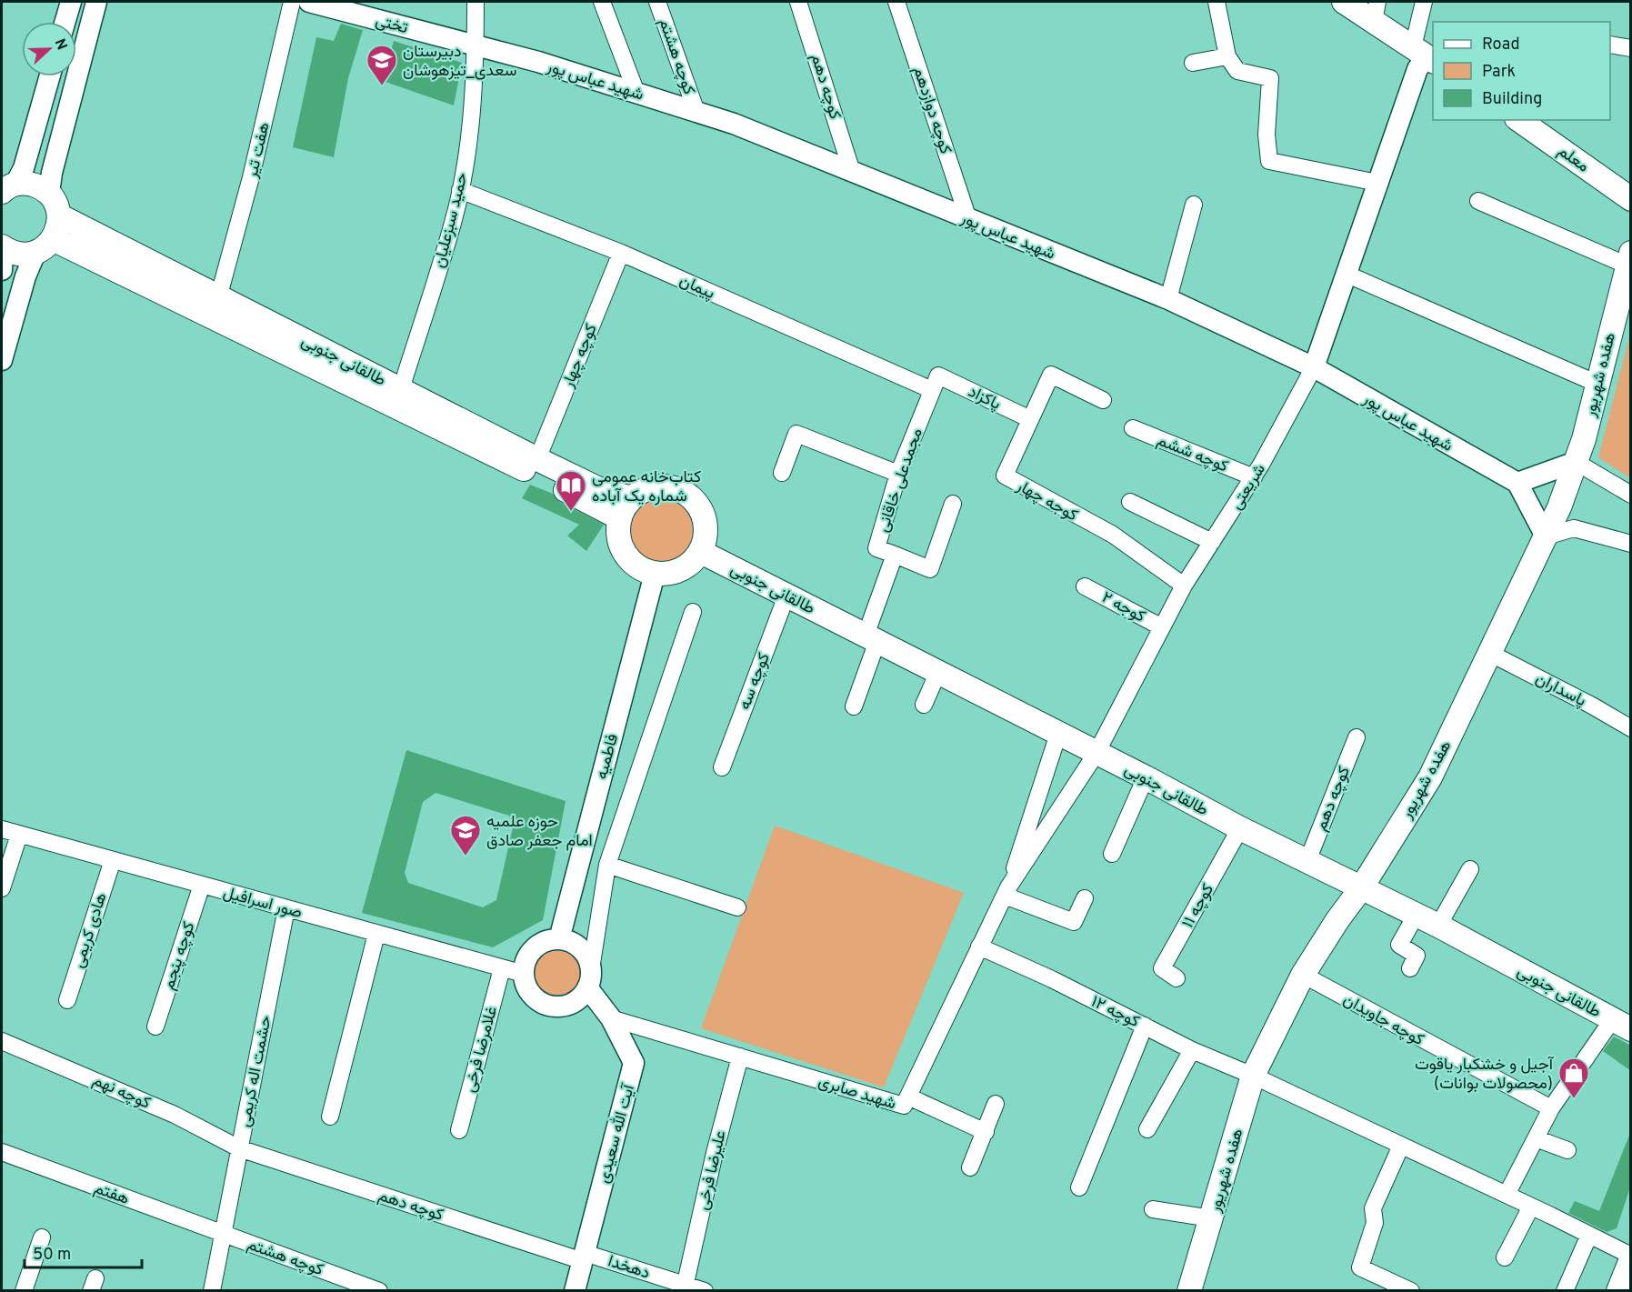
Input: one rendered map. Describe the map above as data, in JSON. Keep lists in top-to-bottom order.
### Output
{
  "streets": {
    "main road": ["معلم", "طالقانی جنوبی", "هفده شهریور"],
    "street": [
      "تختی",
      "کوچه هشتم",
      "شهید عباس پور",
      "کوچه دهم",
      "کوچه دوازدهم",
      "هفت تیر",
      "حمید سبزعلیان",
      "پیمان",
      "کوچه چهار",
      "پاکزاد",
      "کوچه ششم",
      "مجمدعلی خاقانی",
      "شریعتی",
      "کوجه چهار",
      "کوجه ۲",
      "کوچه سه",
      "پاسداران",
      "فاطمیه",
      "صور اسرافیل",
      "کوچه ۱۱",
      "هادی کریمی",
      "کوچه پنجم",
      "کوچه ۱۲",
      "کوچه جاویدان",
      "غلامرضا فرخی",
      "حشمت اله کریمی",
      "کوچه نهم",
      "شهید صابری",
      "آیت الله سعیدی",
      "علیرضا فرخی",
      "هفتم",
      "دهخدا"
    ]
  },
  "crossings": [
    ["تختی", "شهید عباس پور"],
    ["تختی", "حمید سبزعلیان"],
    ["کوچه هشتم", "شهید عباس پور"],
    ["کوچه هشتم", "حشمت اله کریمی"],
    ["کوچه هشتم", "هفتم"],
    ["شهید عباس پور", "کوچه دهم"],
    ["شهید عباس پور", "کوچه دوازدهم"],
    ["شهید عباس پور", "حمید سبزعلیان"],
    ["شهید عباس پور", "شریعتی"],
    ["کوچه دهم", "طالقانی جنوبی"],
    ["کوچه دهم", "حشمت اله کریمی"],
    ["کوچه دهم", "کوچه نهم"],
    ["کوچه دهم", "آیت الله سعیدی"],
    ["کوچه دهم", "دهخدا"],
    ["هفت تیر", "طالقانی جنوبی"],
    ["حمید سبزعلیان", "پیمان"],
    ["حمید سبزعلیان", "طالقانی جنوبی"],
    ["پیمان", "کوچه چهار"],
    ["پیمان", "پاکزاد"],
    ["پیمان", "مجمدعلی خاقانی"],
    ["کوچه چهار", "طالقانی جنوبی"],
    ["طالقانی جنوبی", "هفده شهریور"],
    ["طالقانی جنوبی", "مجمدعلی خاقانی"],
    ["طالقانی جنوبی", "شریعتی"],
    ["طالقانی جنوبی", "کوچه سه"],
    ["طالقانی جنوبی", "فاطمیه"],
    ["طالقانی جنوبی", "کوچه ۱۱"],
    ["هفده شهریور", "پاسداران"],
    ["هفده شهریور", "کوچه ۱۲"],
    ["هفده شهریور", "کوچه جاویدان"],
    ["پاکزاد", "مجمدعلی خاقانی"],
    ["پاکزاد", "کوجه چهار"],
    ["کوچه ششم", "شریعتی"],
    ["شریعتی", "کوجه چهار"],
    ["شریعتی", "کوجه ۲"],
    ["شریعتی", "شهید صابری"],
    ["فاطمیه", "صور اسرافیل"],
    ["فاطمیه", "آیت الله سعیدی"],
    ["صور اسرافیل", "هادی کریمی"],
    ["صور اسرافیل", "کوچه پنجم"],
    ["صور اسرافیل", "غلامرضا فرخی"],
    ["صور اسرافیل", "حشمت اله کریمی"],
    ["صور اسرافیل", "آیت الله سعیدی"],
    ["کوچه ۱۲", "شهید صابری"],
    ["حشمت اله کریمی", "کوچه نهم"],
    ["حشمت اله کریمی", "هفتم"],
    ["شهید صابری", "آیت الله سعیدی"],
    ["شهید صابری", "علیرضا فرخی"],
    ["آیت الله سعیدی", "دهخدا"],
    ["علیرضا فرخی", "دهخدا"]
  ],
  "places": {
    "school or university": ["دبیرستان سعدی_تیزهوشان", "حوزه علمیه امام جعفر صادق"],
    "library": ["کتاب‌خانه عمومی شماره یک آباده"],
    "shop": ["آجیل و خشکبار یاقوت (محصولات بوانات)"]
  },
  "legend": ["Road", "Park", "Building"],
  "scale_bar": "50 m",
  "north": "right"
}
